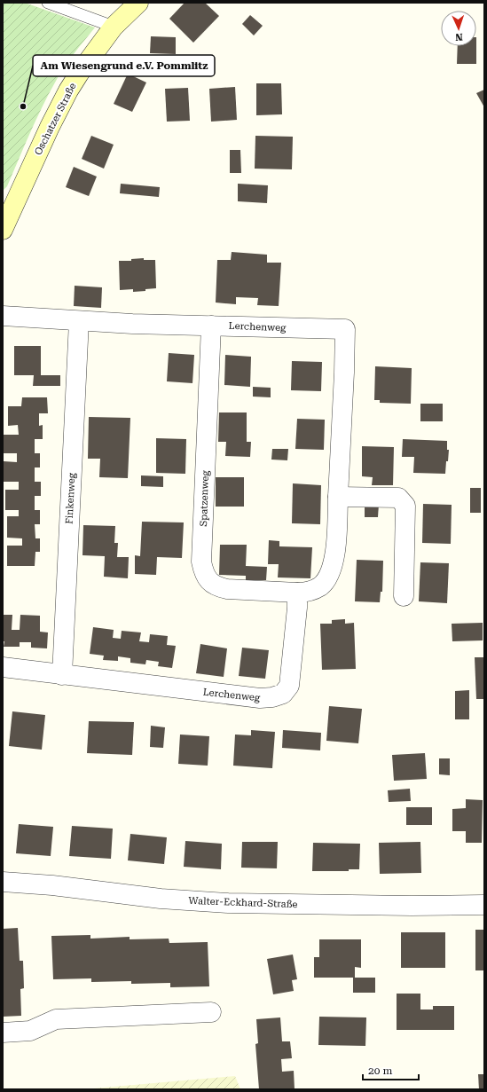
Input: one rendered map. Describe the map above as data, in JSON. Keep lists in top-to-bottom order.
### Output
{
  "streets": {
    "main road": ["Oschatzer Straße"],
    "street": [
      "Lerchenweg",
      "Finkenweg",
      "Spatzenweg",
      "Walter-Eckhard-Straße"
    ]
  },
  "crossings": [
    ["Lerchenweg", "Finkenweg"],
    ["Lerchenweg", "Spatzenweg"]
  ],
  "places": ["Am Wiesengrund e.V. Pommlitz"],
  "scale_bar": "20 m",
  "north": "bottom"
}
